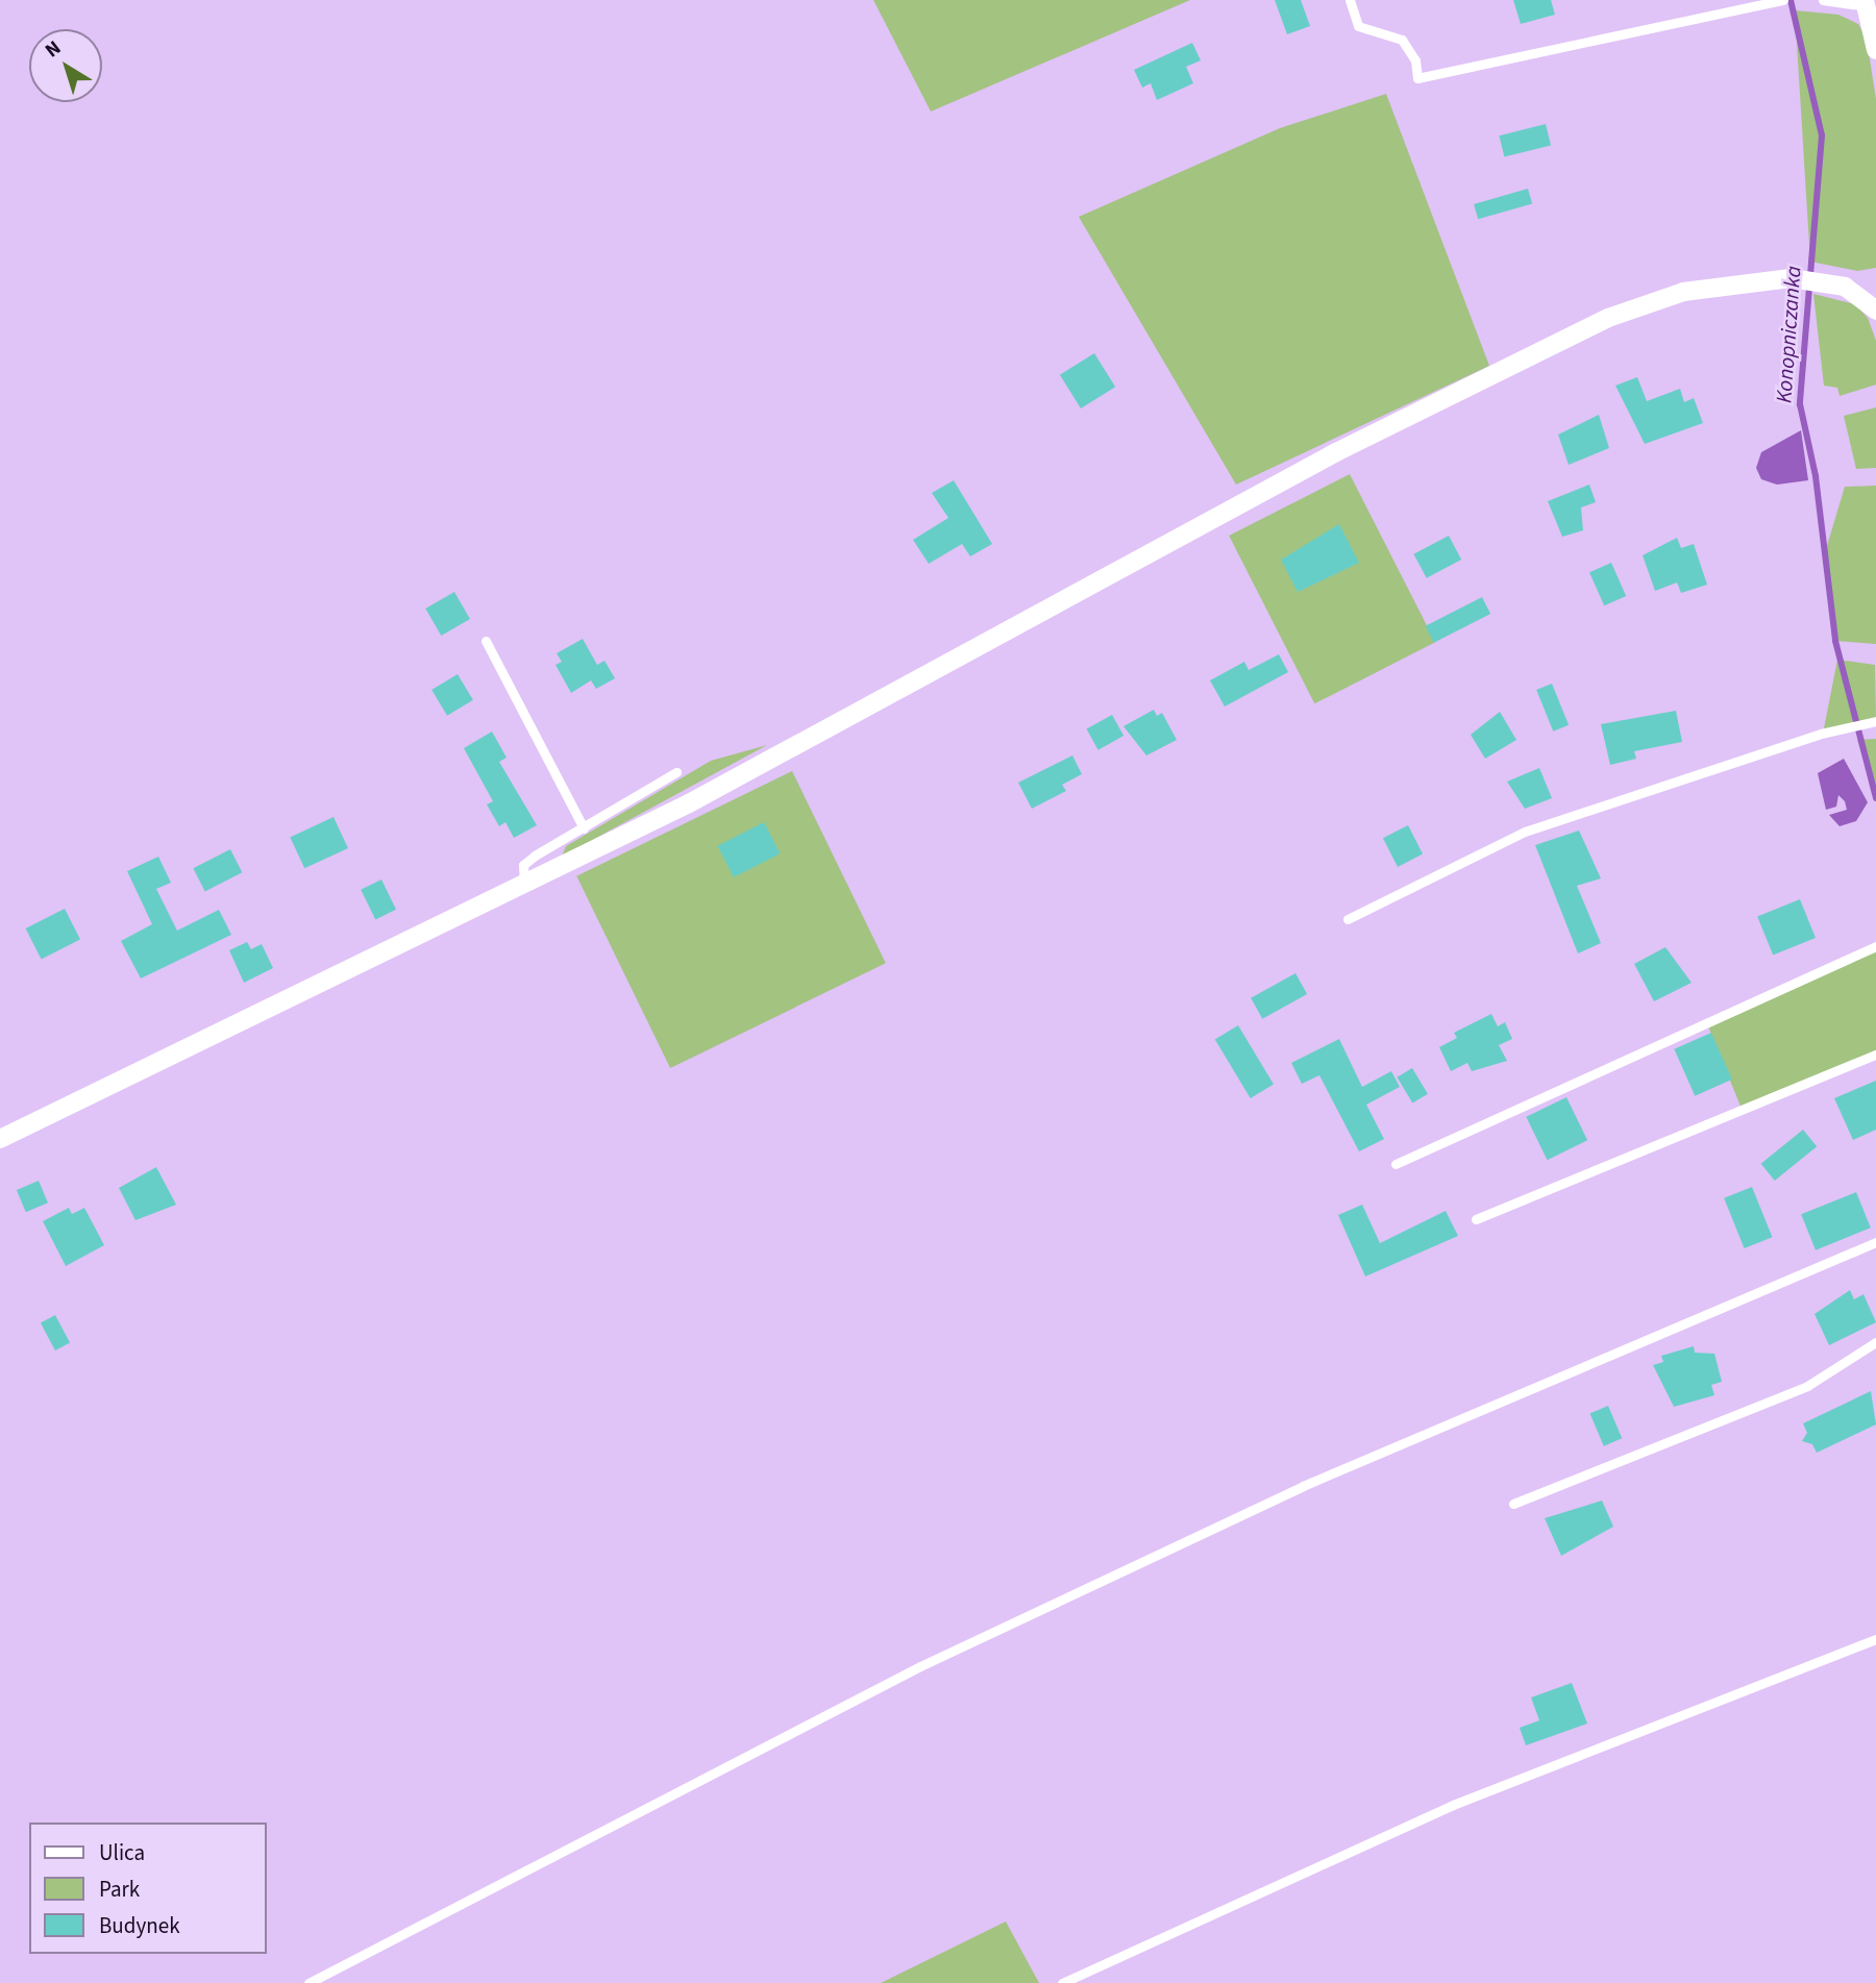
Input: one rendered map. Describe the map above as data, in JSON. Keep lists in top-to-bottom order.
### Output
{
  "water": ["Konopniczanka"],
  "legend": ["Ulica", "Park", "Budynek"],
  "north": "top left"
}
